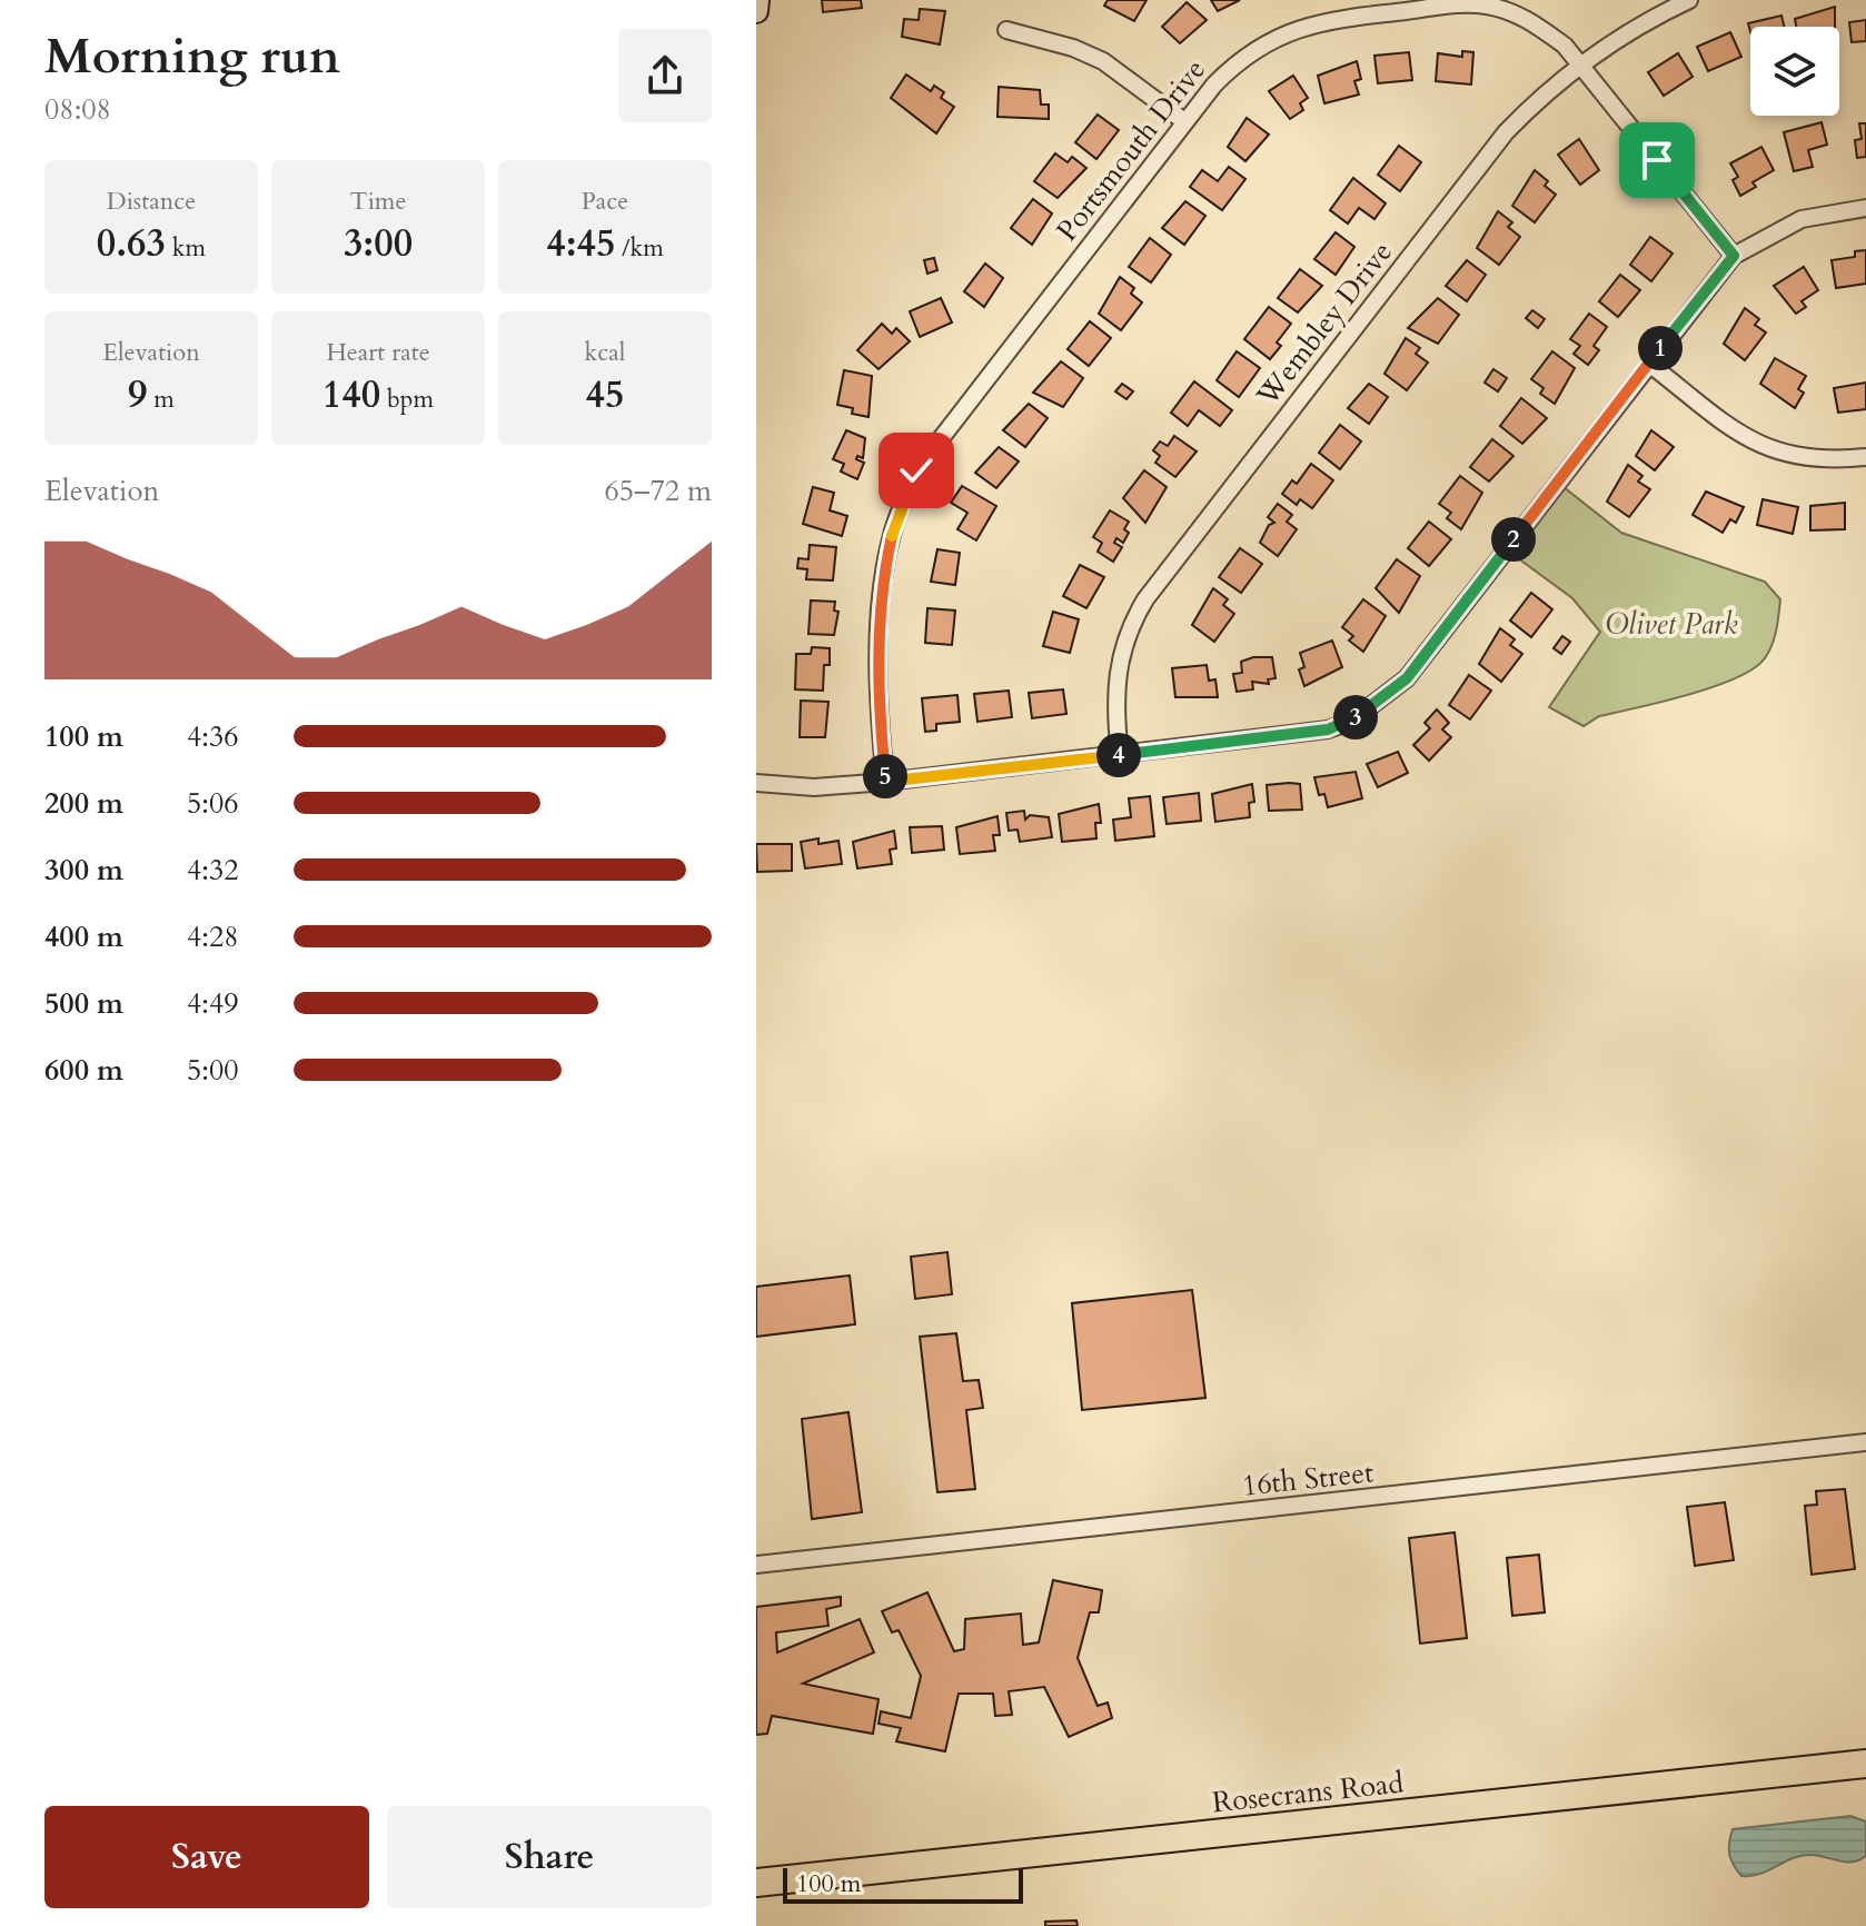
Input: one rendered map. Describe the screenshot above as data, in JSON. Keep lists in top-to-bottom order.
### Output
{
  "streets": {
    "main road": ["Rosecrans Road"],
    "street": ["Portsmouth Drive", "Wembley Drive", "16th Street"]
  },
  "crossings": [
    ["Portsmouth Drive", "Wembley Drive"]
  ],
  "parks": ["Olivet Park"],
  "scale_bar": "100 m",
  "page": {
    "heading": ["Morning run", "08:08"],
    "stats": [
      ["Distance", "0.63 km"],
      ["Time", "3:00"],
      ["Pace", "4:45 /km"],
      ["Elevation", "9 m"],
      ["Heart rate", "140 bpm"],
      ["kcal", "45"]
    ],
    "pins": [
      "1",
      "2",
      "3",
      "4",
      "5"
    ],
    "chart": ["Elevation", "65–72 m"],
    "list": [
      {
        "name": "100 m",
        "note": "4:36"
      },
      {
        "name": "200 m",
        "note": "5:06"
      },
      {
        "name": "300 m",
        "note": "4:32"
      },
      {
        "name": "400 m",
        "note": "4:28"
      },
      {
        "name": "500 m",
        "note": "4:49"
      },
      {
        "name": "600 m",
        "note": "5:00"
      }
    ],
    "buttons": ["Save", "Share"],
    "scale": "100 m"
  }
}
